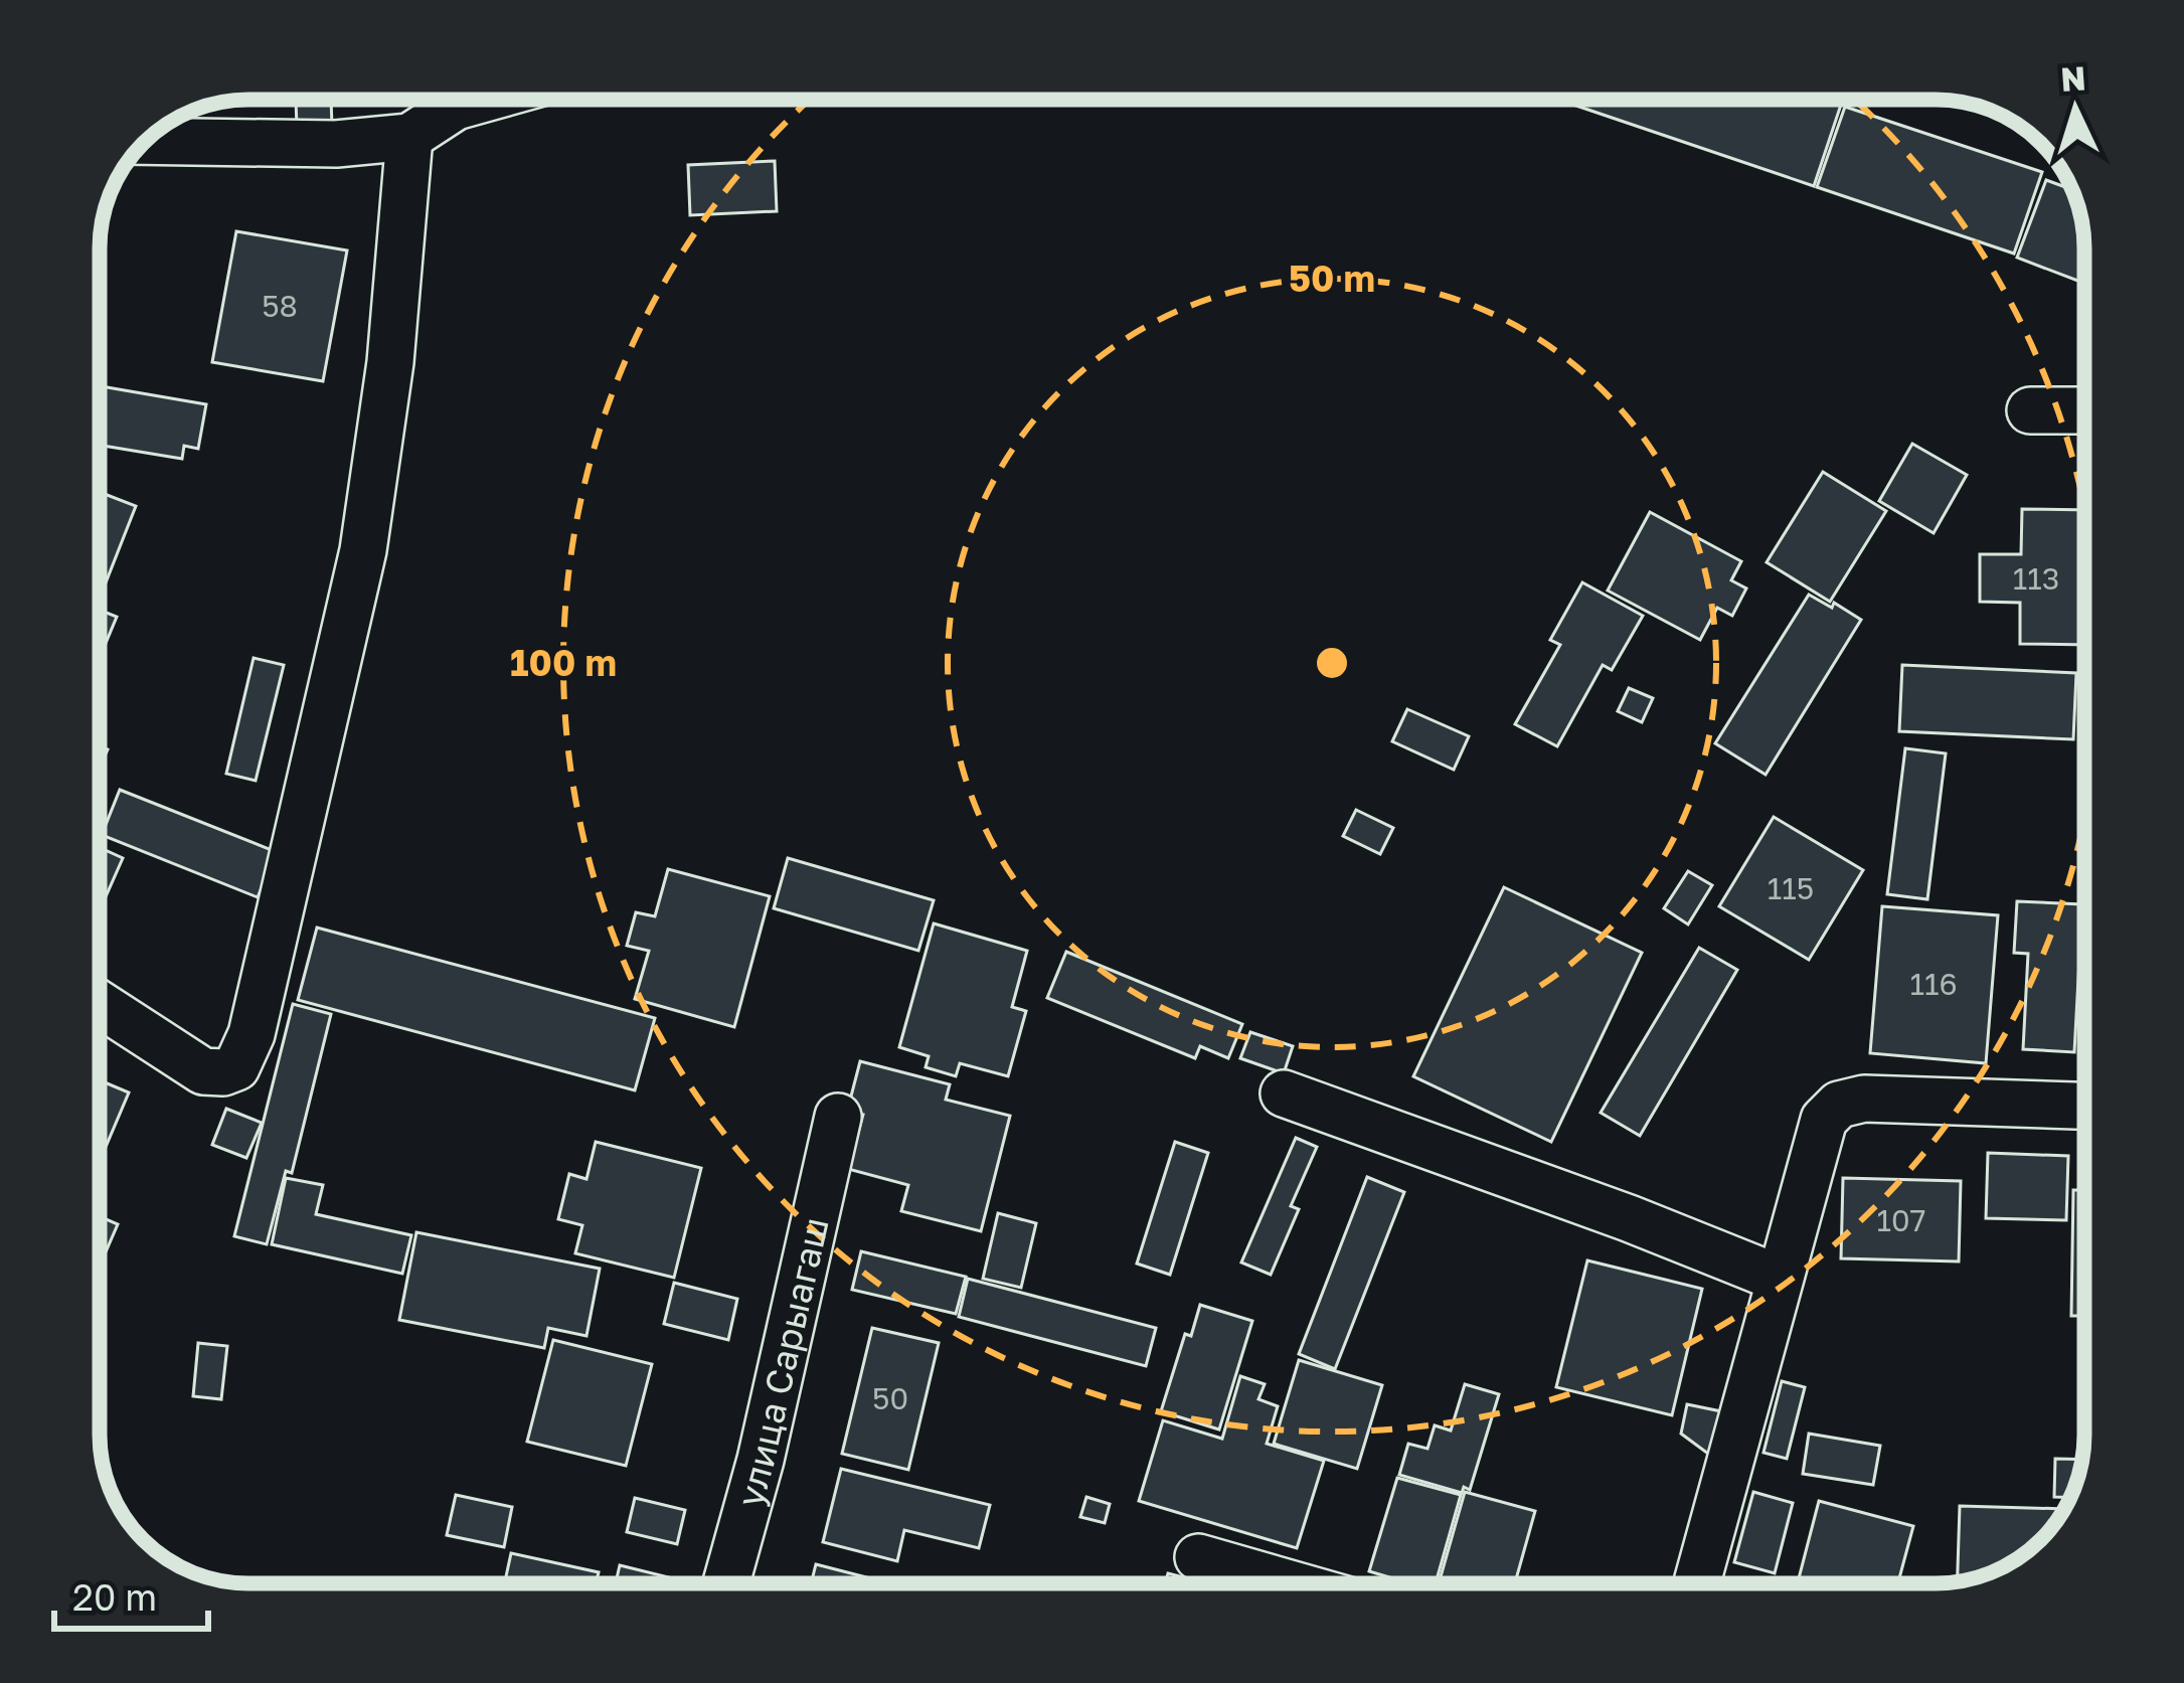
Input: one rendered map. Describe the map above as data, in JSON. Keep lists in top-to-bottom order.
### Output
{
  "streets": {
    "street": ["улица Сарыагаш"]
  },
  "house_numbers": [
    "58",
    "113",
    "115",
    "116",
    "107",
    "50"
  ],
  "scale_bar": "20 m",
  "north": "top",
  "rings": ["50 m", "100 m"]
}
